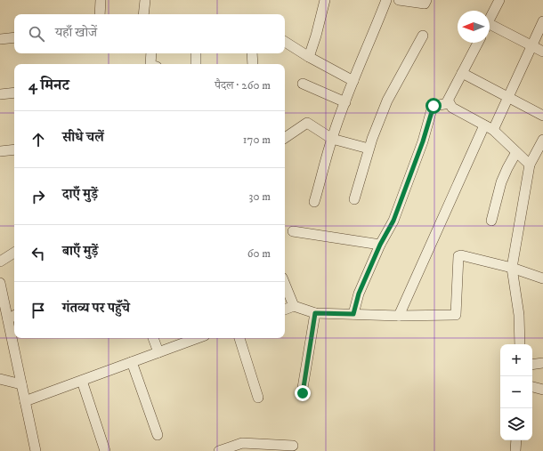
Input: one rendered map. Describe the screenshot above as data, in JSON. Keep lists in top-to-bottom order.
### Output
{
  "north": "left",
  "page": {
    "search": "यहाँ खोजें",
    "heading": ["4 मिनट", "पैदल · 260 m"],
    "list": [
      ["सीधे चलें", "170 m"],
      ["दाएँ मुड़ें", "30 m"],
      ["बाएँ मुड़ें", "60 m"],
      "गंतव्य पर पहुँचे"
    ],
    "map_buttons": ["+", "−"]
  }
}
